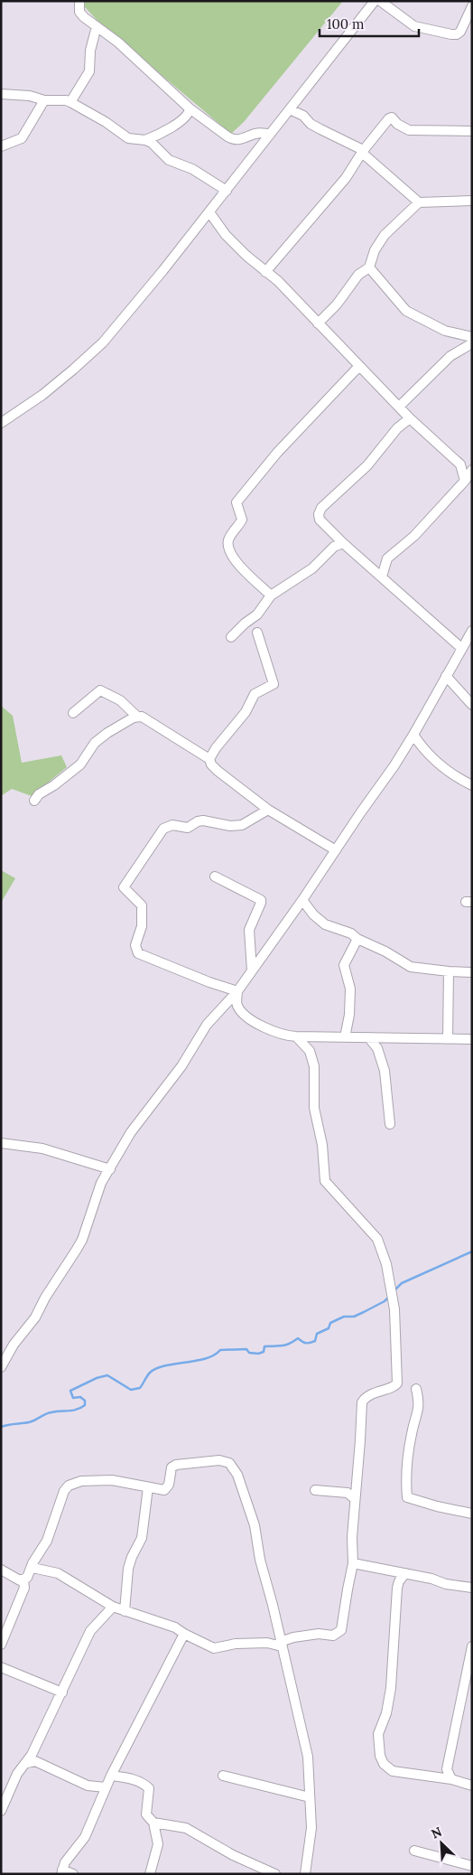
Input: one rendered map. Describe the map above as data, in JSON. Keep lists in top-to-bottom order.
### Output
{
  "scale_bar": "100 m",
  "north": "top left"
}
